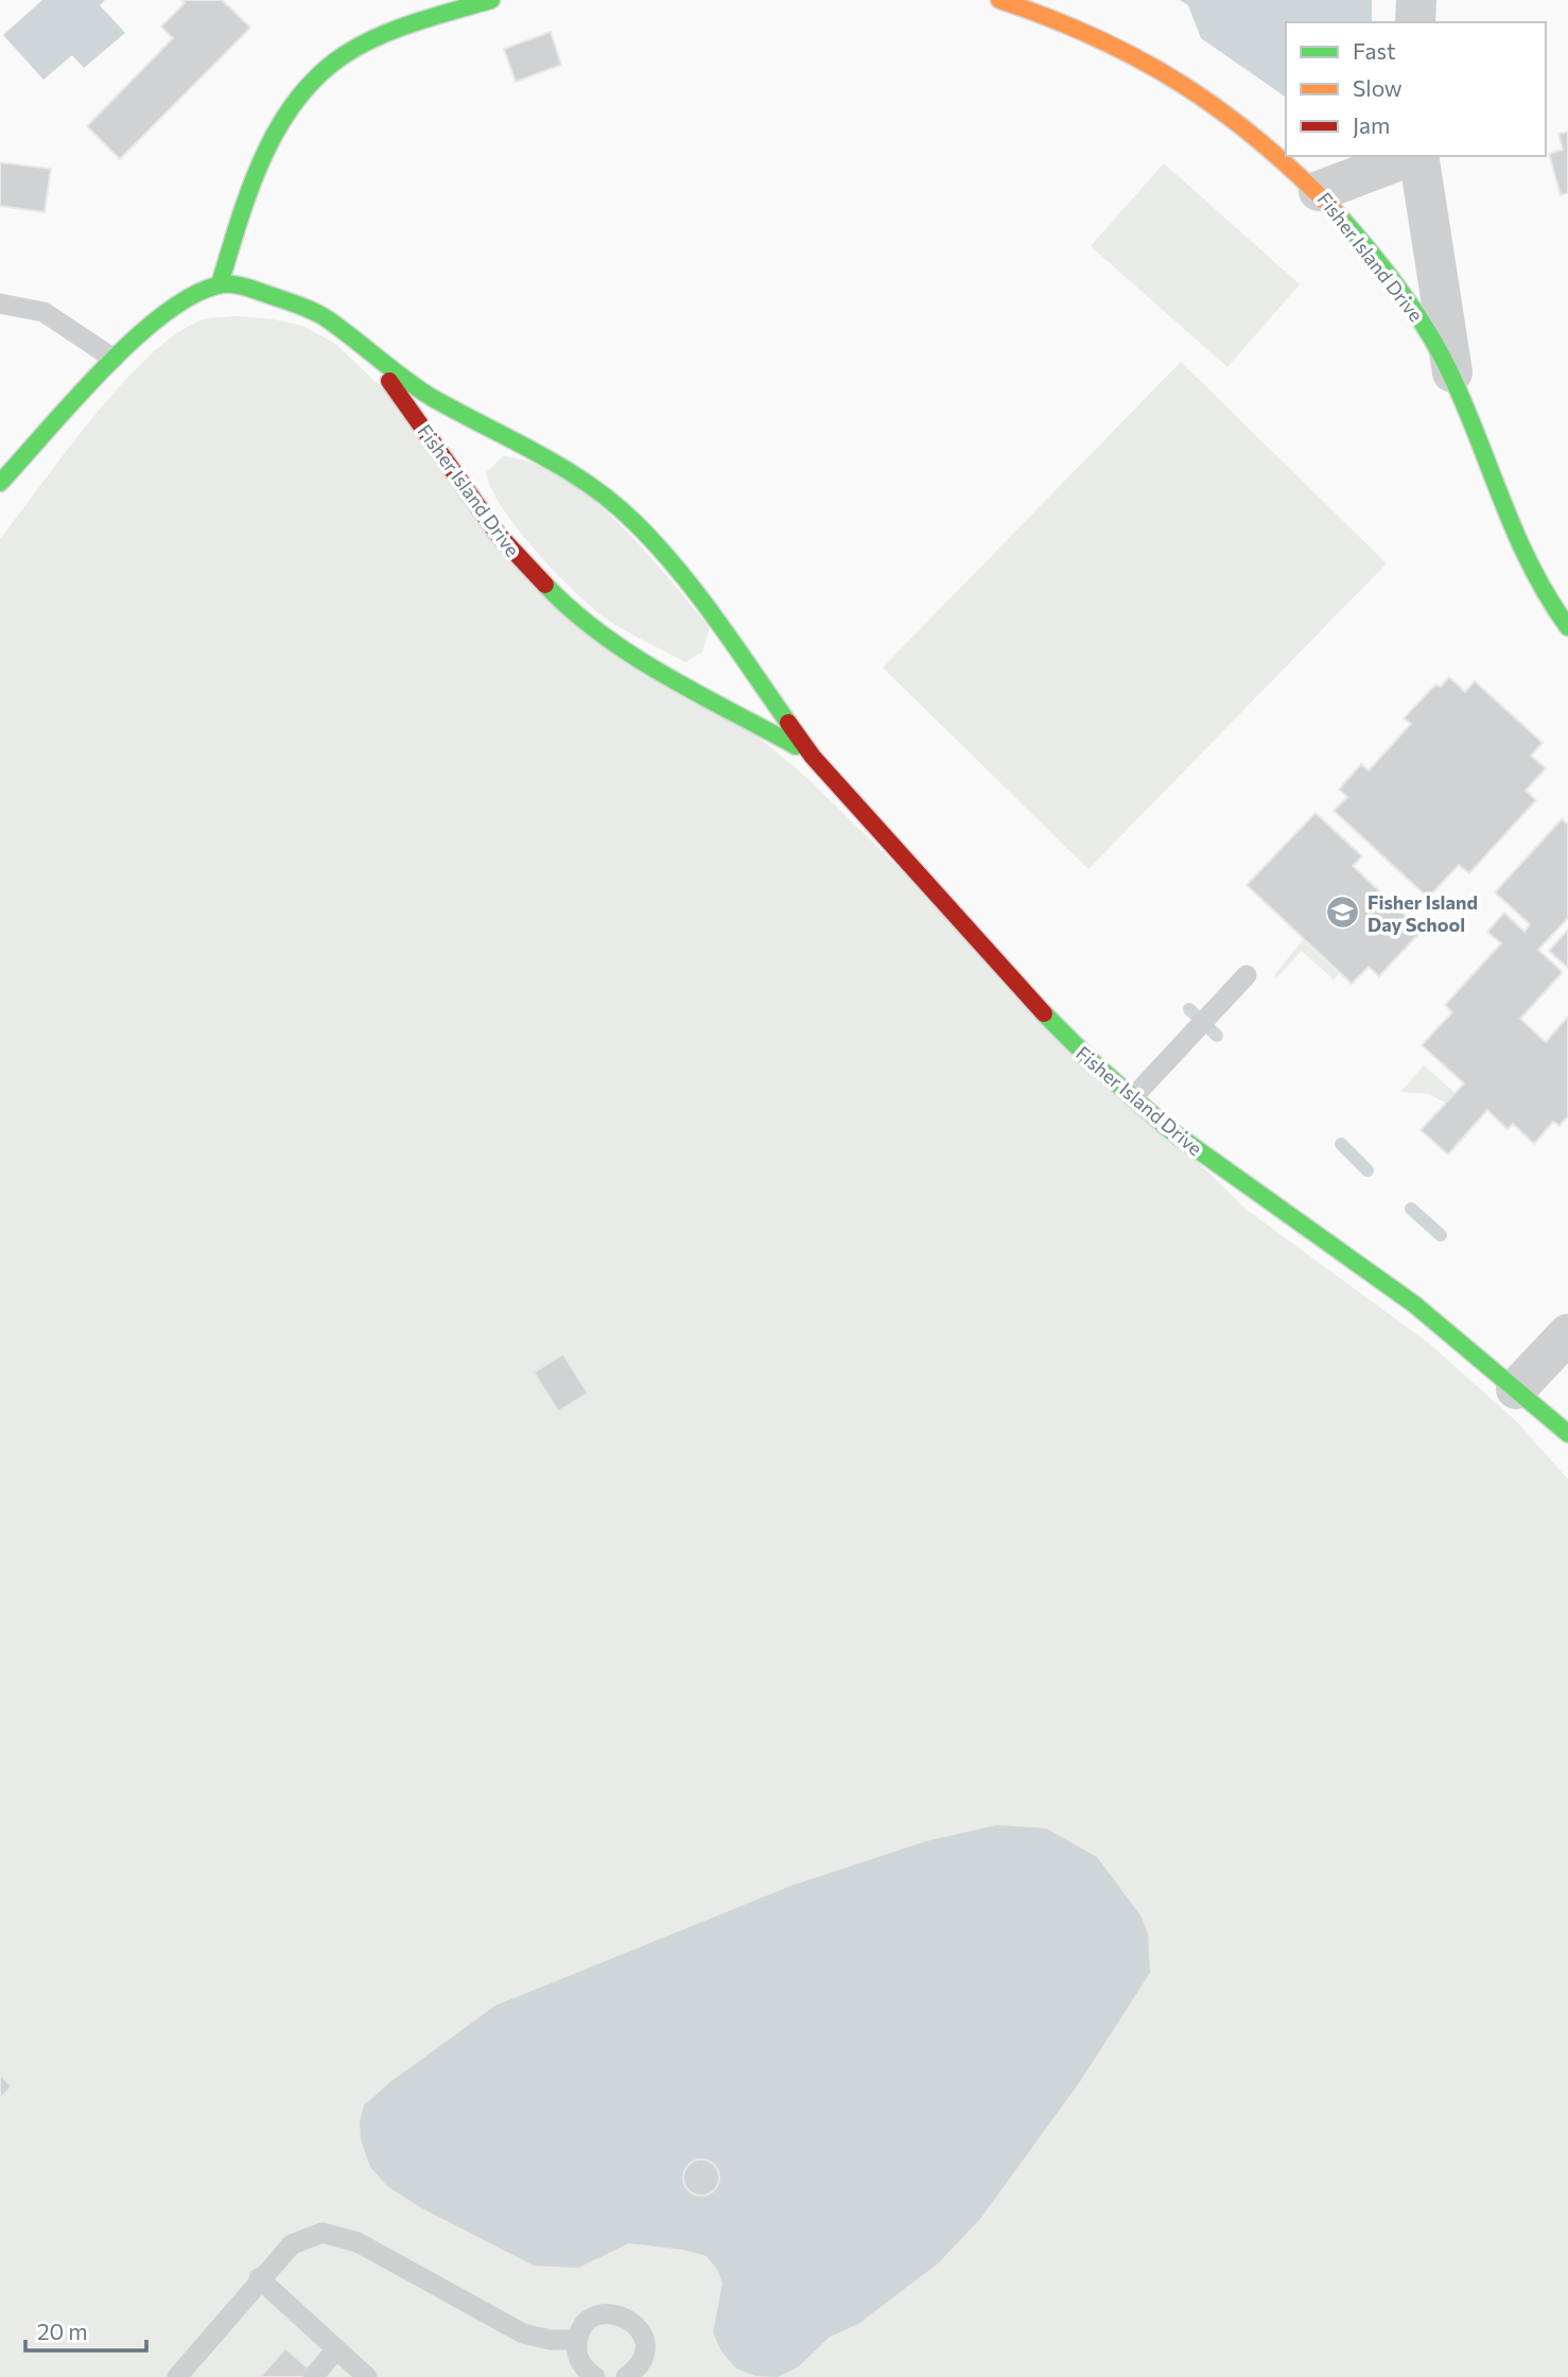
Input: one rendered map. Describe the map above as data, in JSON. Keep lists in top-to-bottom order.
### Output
{
  "streets": {
    "street": ["Fisher Island Drive"]
  },
  "places": {
    "school or university": ["Fisher Island Day School"]
  },
  "legend": ["Fast", "Slow", "Jam"],
  "scale_bar": "20 m"
}
